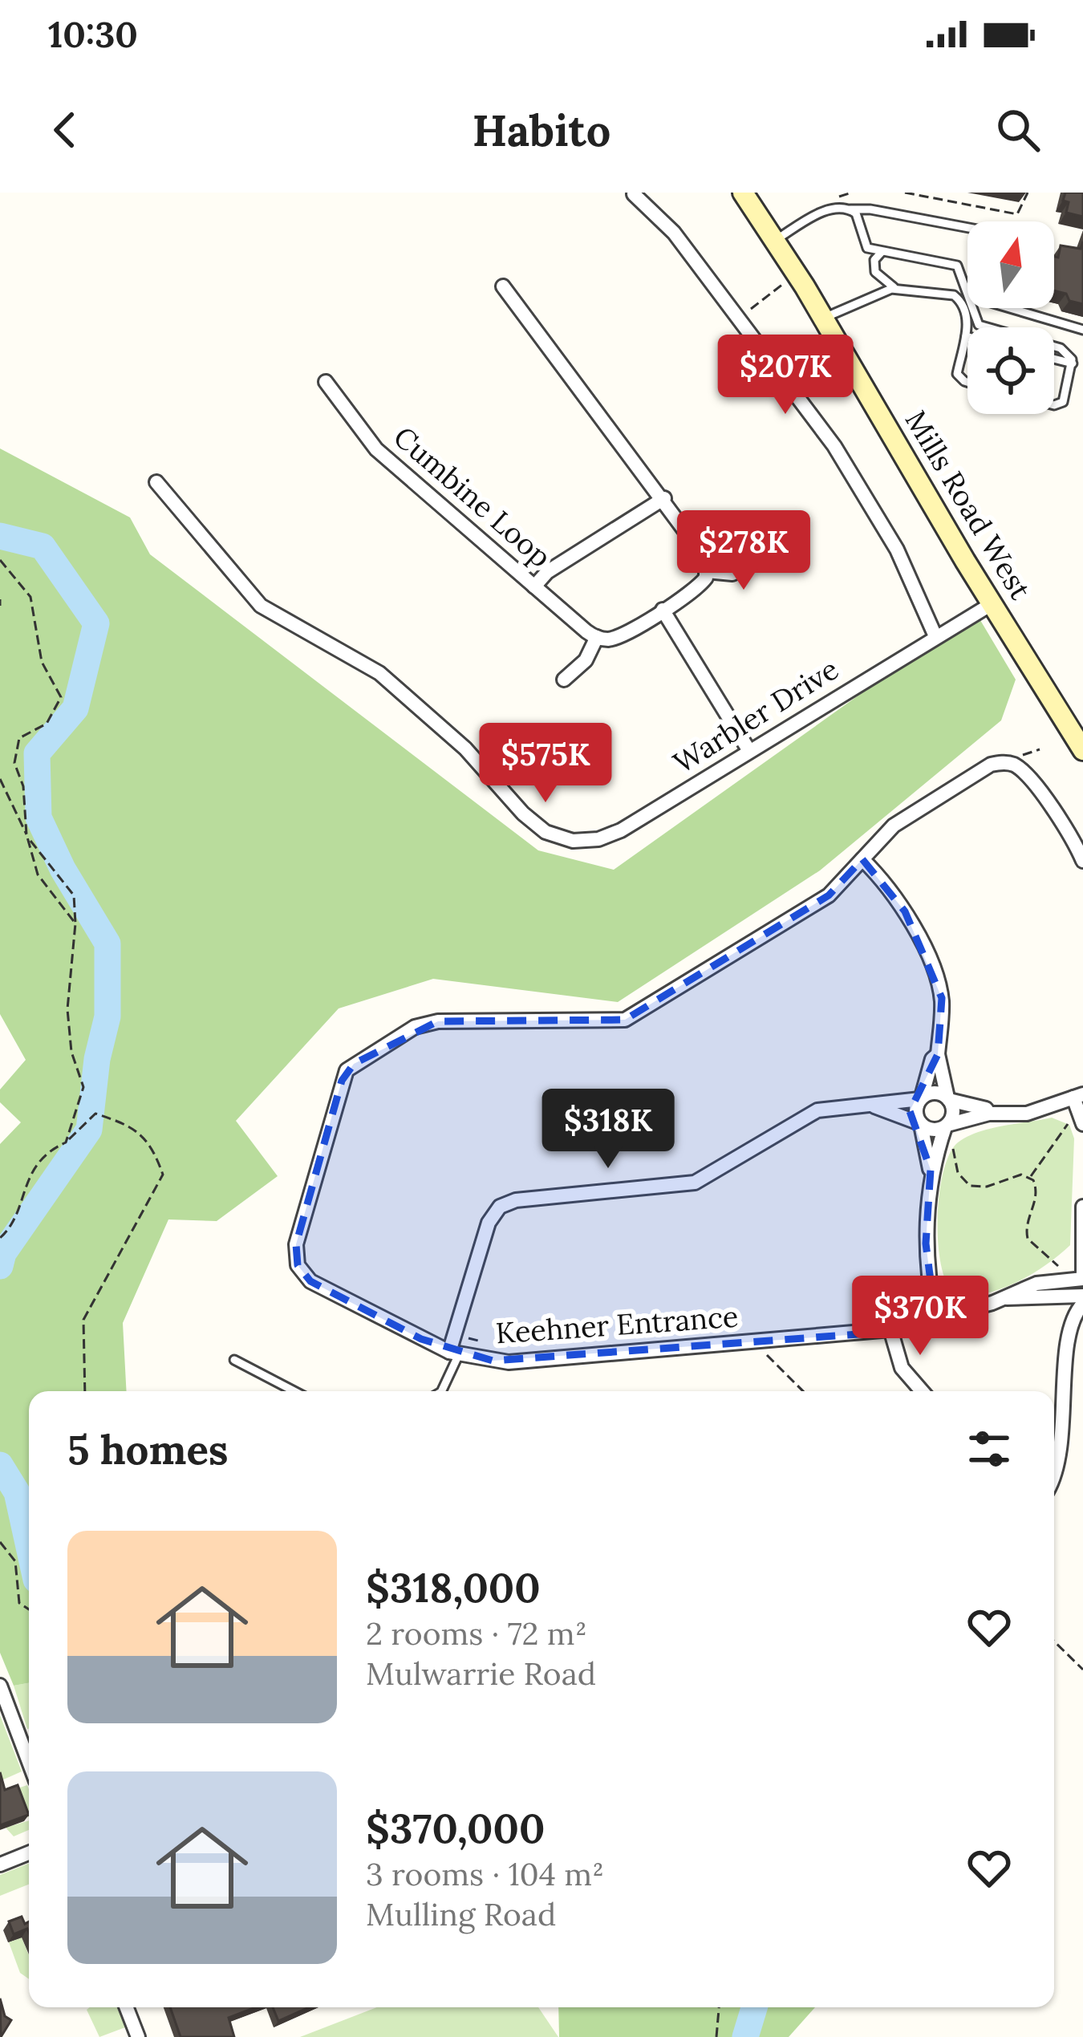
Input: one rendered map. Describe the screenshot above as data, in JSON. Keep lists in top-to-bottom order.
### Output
{
  "streets": {
    "main road": ["Mills Road West"],
    "street": ["Cumbine Loop", "Warbler Drive", "Keehner Entrance"]
  },
  "crossings": [
    ["Mills Road West", "Warbler Drive"]
  ],
  "north": "top",
  "page": {
    "status": "10:30",
    "header": "Habito",
    "price": [
      "$207K",
      "$278K",
      "$575K",
      "$318K",
      "$370K"
    ],
    "heading": "5 homes",
    "list": [
      {
        "name": "$318,000",
        "note": "2 rooms · 72 m² · Mulwarrie Road"
      },
      {
        "name": "$370,000",
        "note": "3 rooms · 104 m² · Mulling Road"
      }
    ]
  }
}
